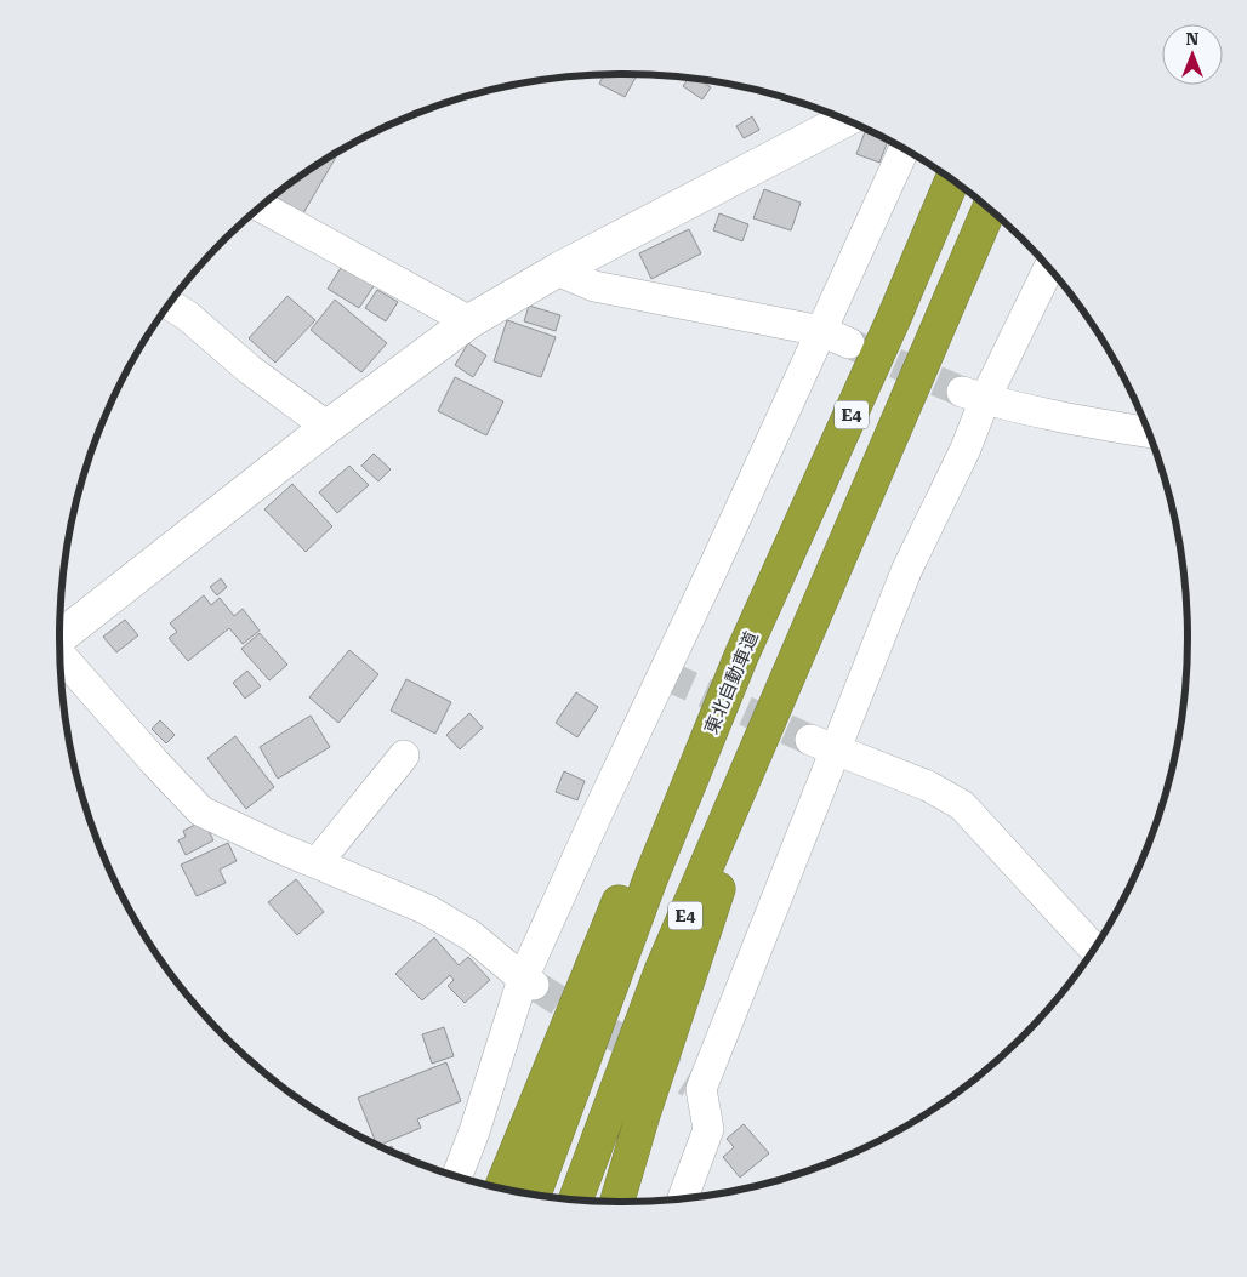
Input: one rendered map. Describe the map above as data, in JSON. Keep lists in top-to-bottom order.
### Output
{
  "streets": {
    "highway": ["E4", "東北自動車道"]
  },
  "north": "top"
}
